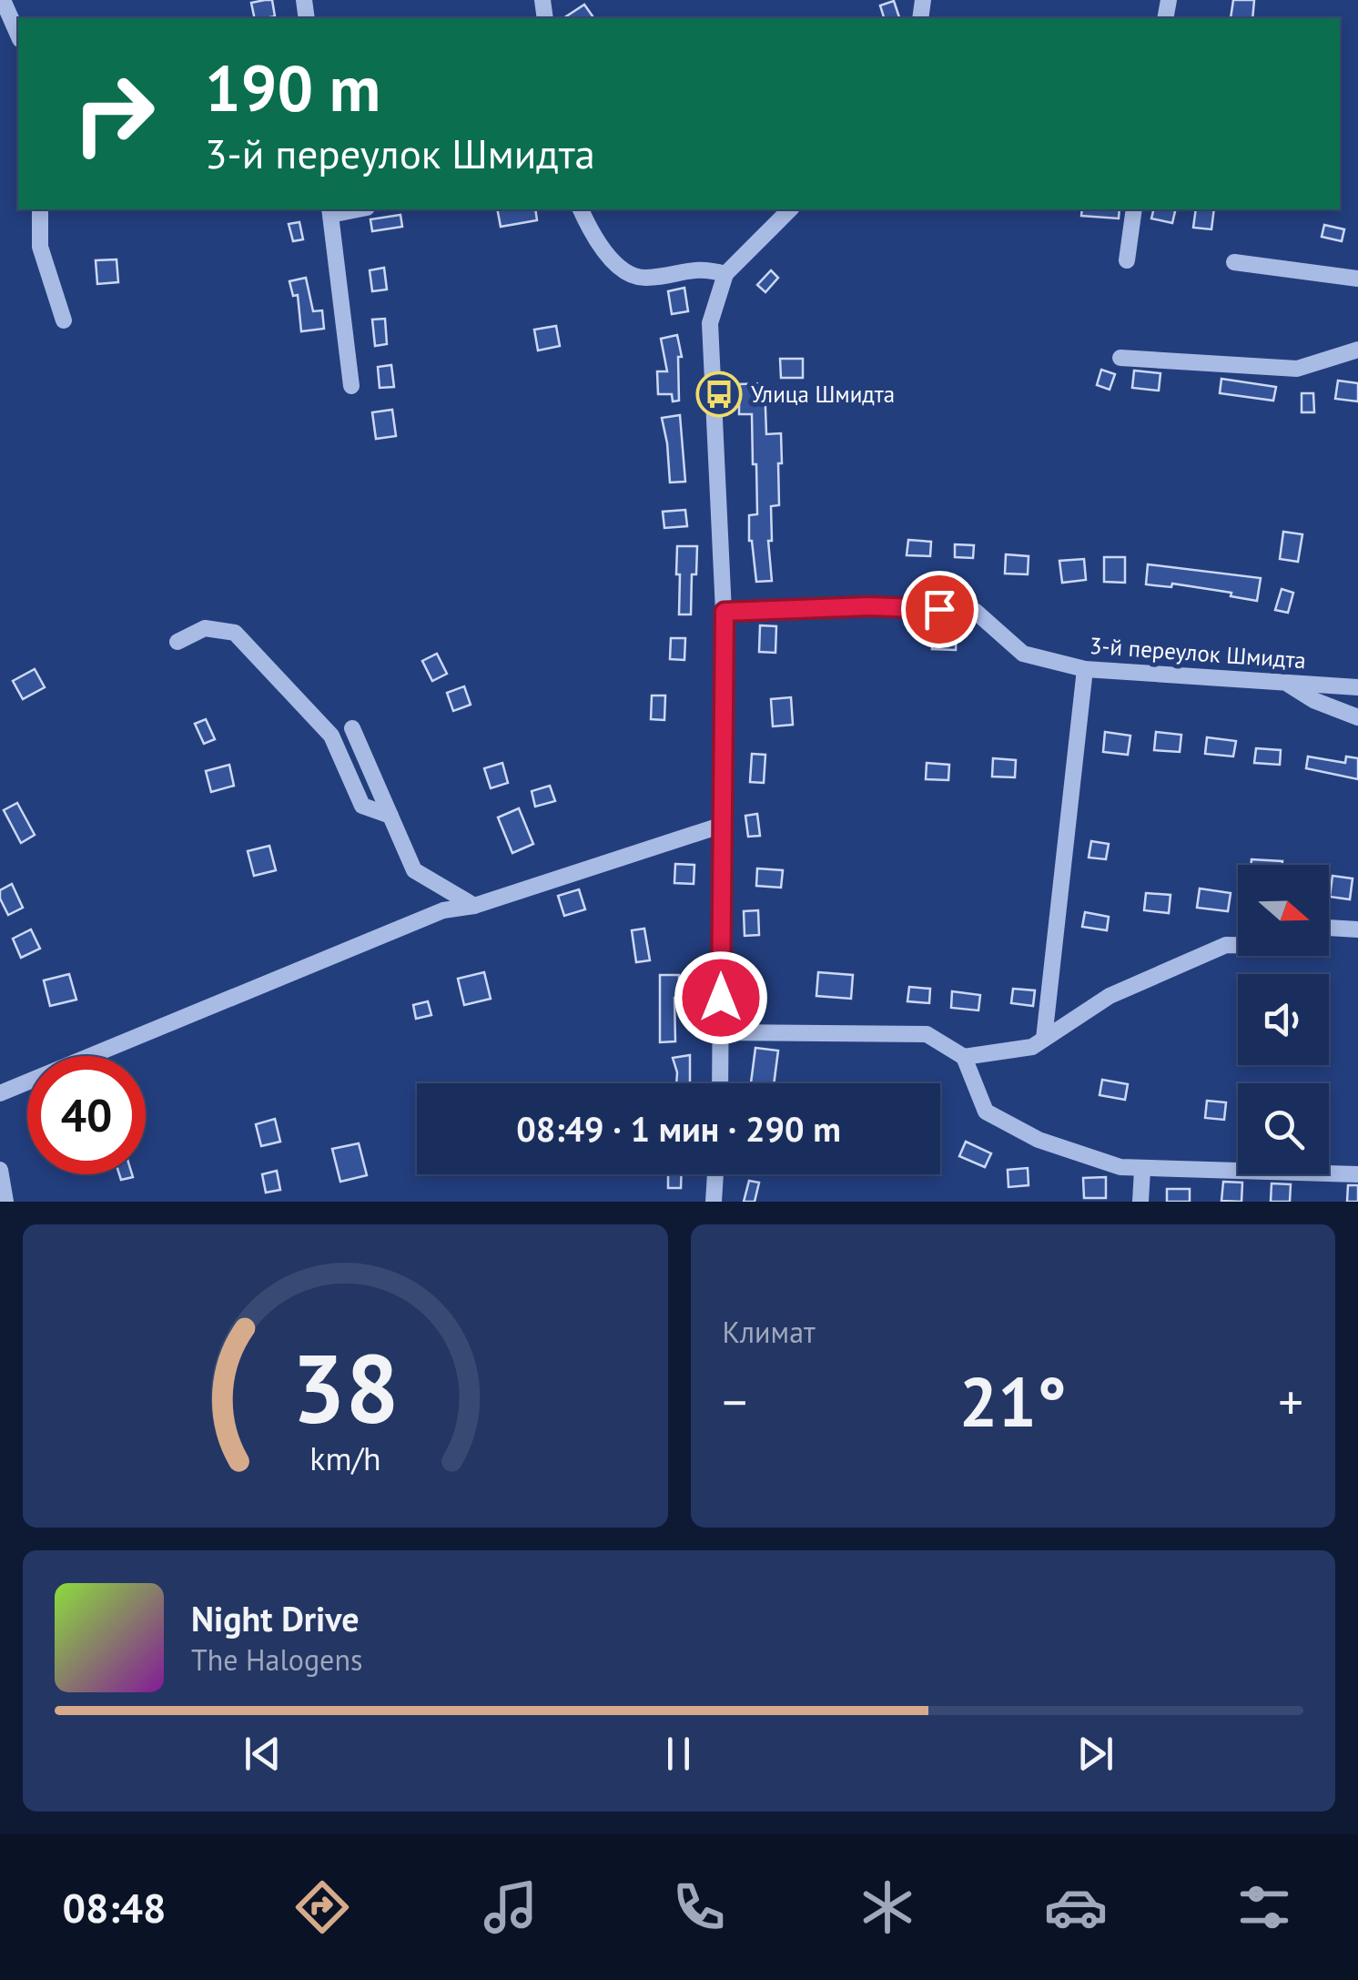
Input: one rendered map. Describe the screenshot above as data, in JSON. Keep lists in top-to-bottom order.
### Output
{
  "streets": {
    "street": ["3-й переулок Шмидта"]
  },
  "places": {
    "bus stop": ["Улица Шмидта"]
  },
  "north": "right",
  "page": {
    "turn": ["190 m", "3-й переулок Шмидта"],
    "limit": "40",
    "trip": "08:49 · 1 мин · 290 m",
    "tile": "Климат",
    "heat": ["−", "21°", "+"],
    "song": ["Night Drive", "The Halogens"],
    "tabs": "08:48",
    "gauge": ["38", "km/h"]
  }
}
